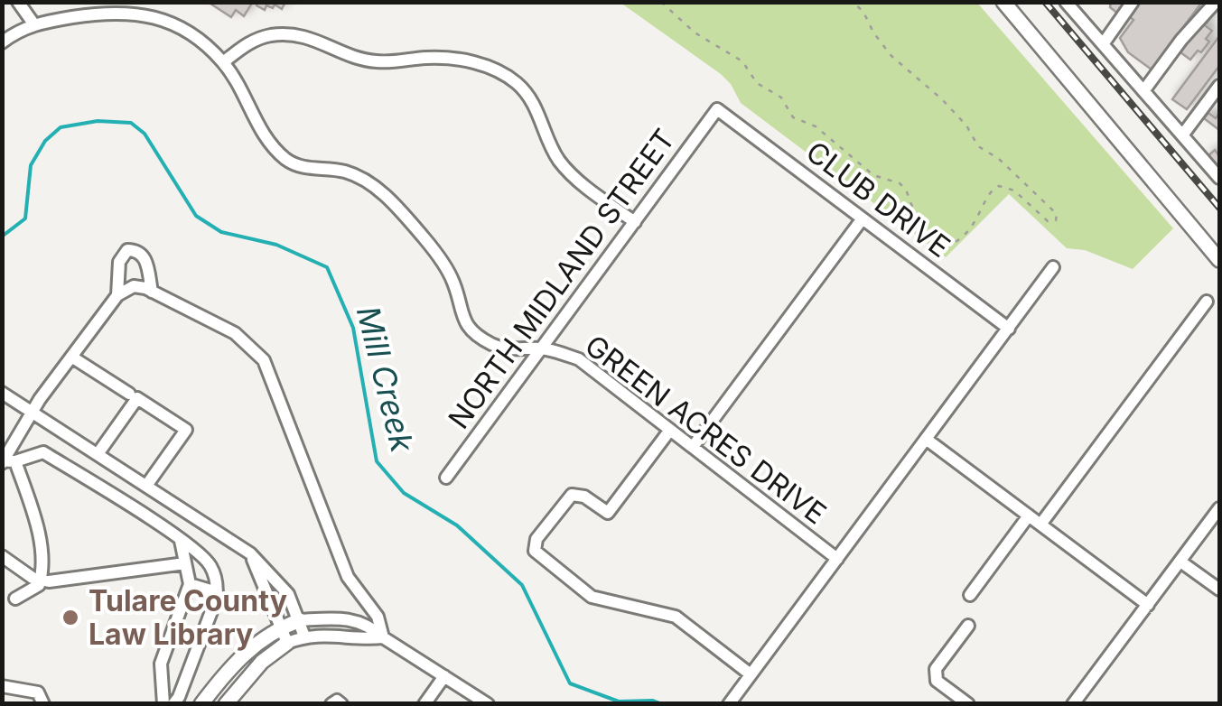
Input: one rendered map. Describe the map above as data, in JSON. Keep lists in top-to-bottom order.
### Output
{
  "streets": {
    "street": ["CLUB DRIVE", "NORTH MIDLAND STREET", "GREEN ACRES DRIVE"]
  },
  "crossings": [
    ["CLUB DRIVE", "NORTH MIDLAND STREET"],
    ["NORTH MIDLAND STREET", "GREEN ACRES DRIVE"]
  ],
  "water": ["Mill Creek"],
  "places": ["Tulare County Law Library"]
}
